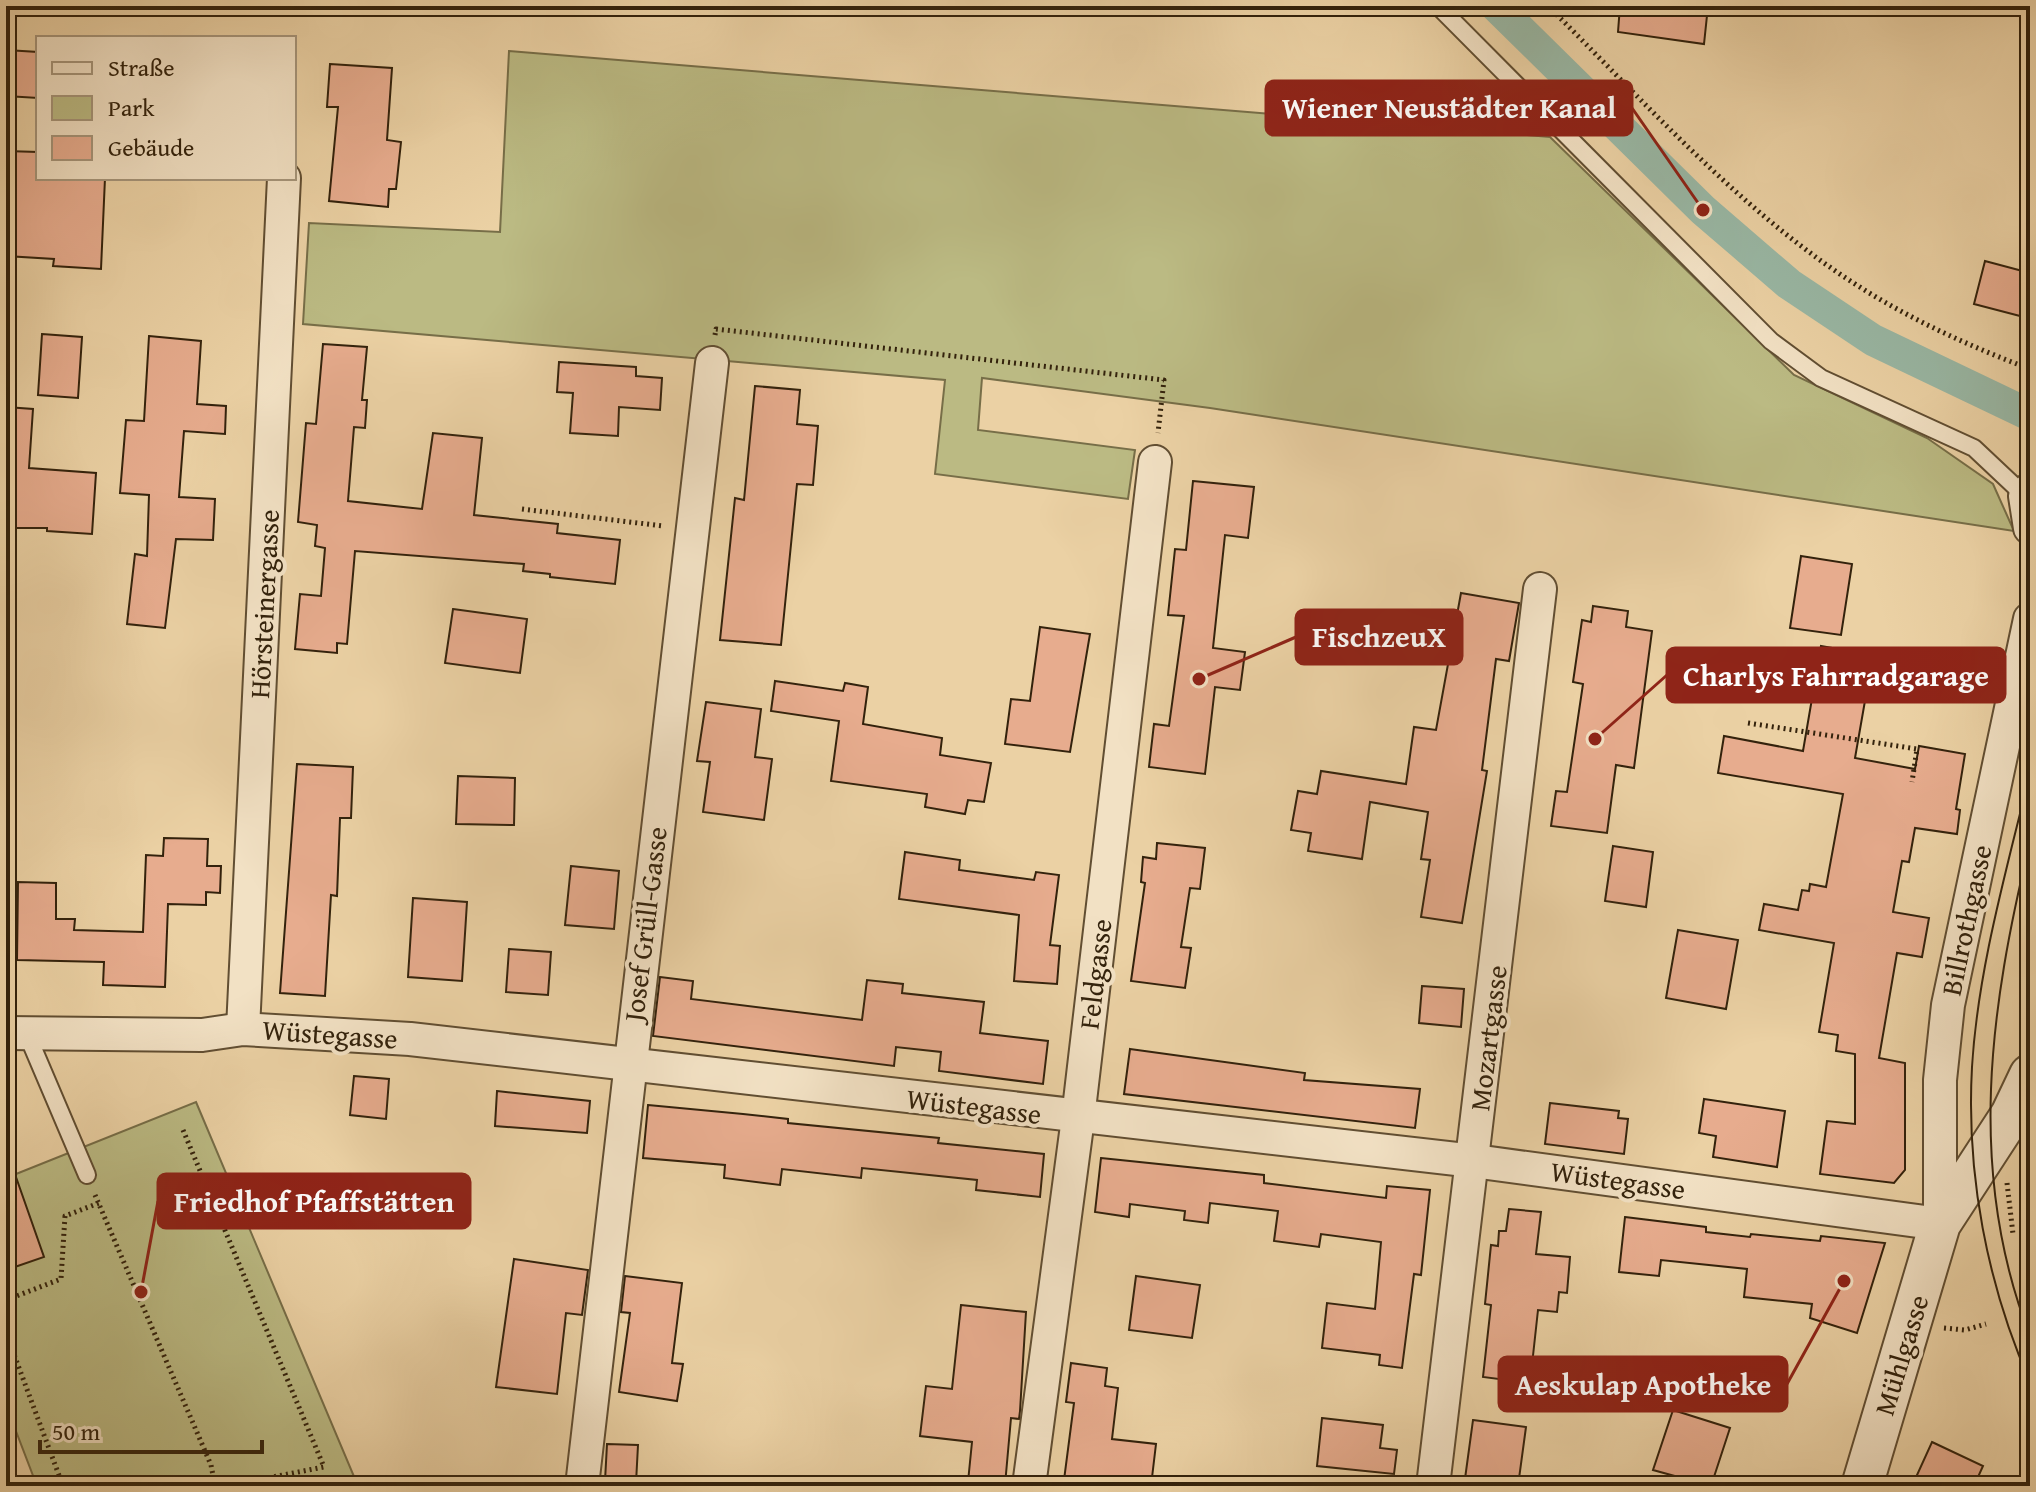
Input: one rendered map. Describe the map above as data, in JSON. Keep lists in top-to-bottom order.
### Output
{
  "streets": {
    "street": [
      "Hörsteinergasse",
      "Billrothgasse",
      "Josef Grüll-Gasse",
      "Feldgasse",
      "Wüstegasse",
      "Mozartgasse",
      "Mühlgasse"
    ]
  },
  "crossings": [
    ["Hörsteinergasse", "Wüstegasse"],
    ["Billrothgasse", "Wüstegasse"],
    ["Billrothgasse", "Mühlgasse"],
    ["Josef Grüll-Gasse", "Wüstegasse"],
    ["Feldgasse", "Wüstegasse"],
    ["Wüstegasse", "Mozartgasse"],
    ["Wüstegasse", "Mühlgasse"]
  ],
  "places": [
    "Wiener Neustädter Kanal",
    "FischzeuX",
    "Charlys Fahrradgarage",
    "Aeskulap Apotheke",
    "Friedhof Pfaffstätten"
  ],
  "legend": ["Straße", "Park", "Gebäude"],
  "scale_bar": "50 m"
}
